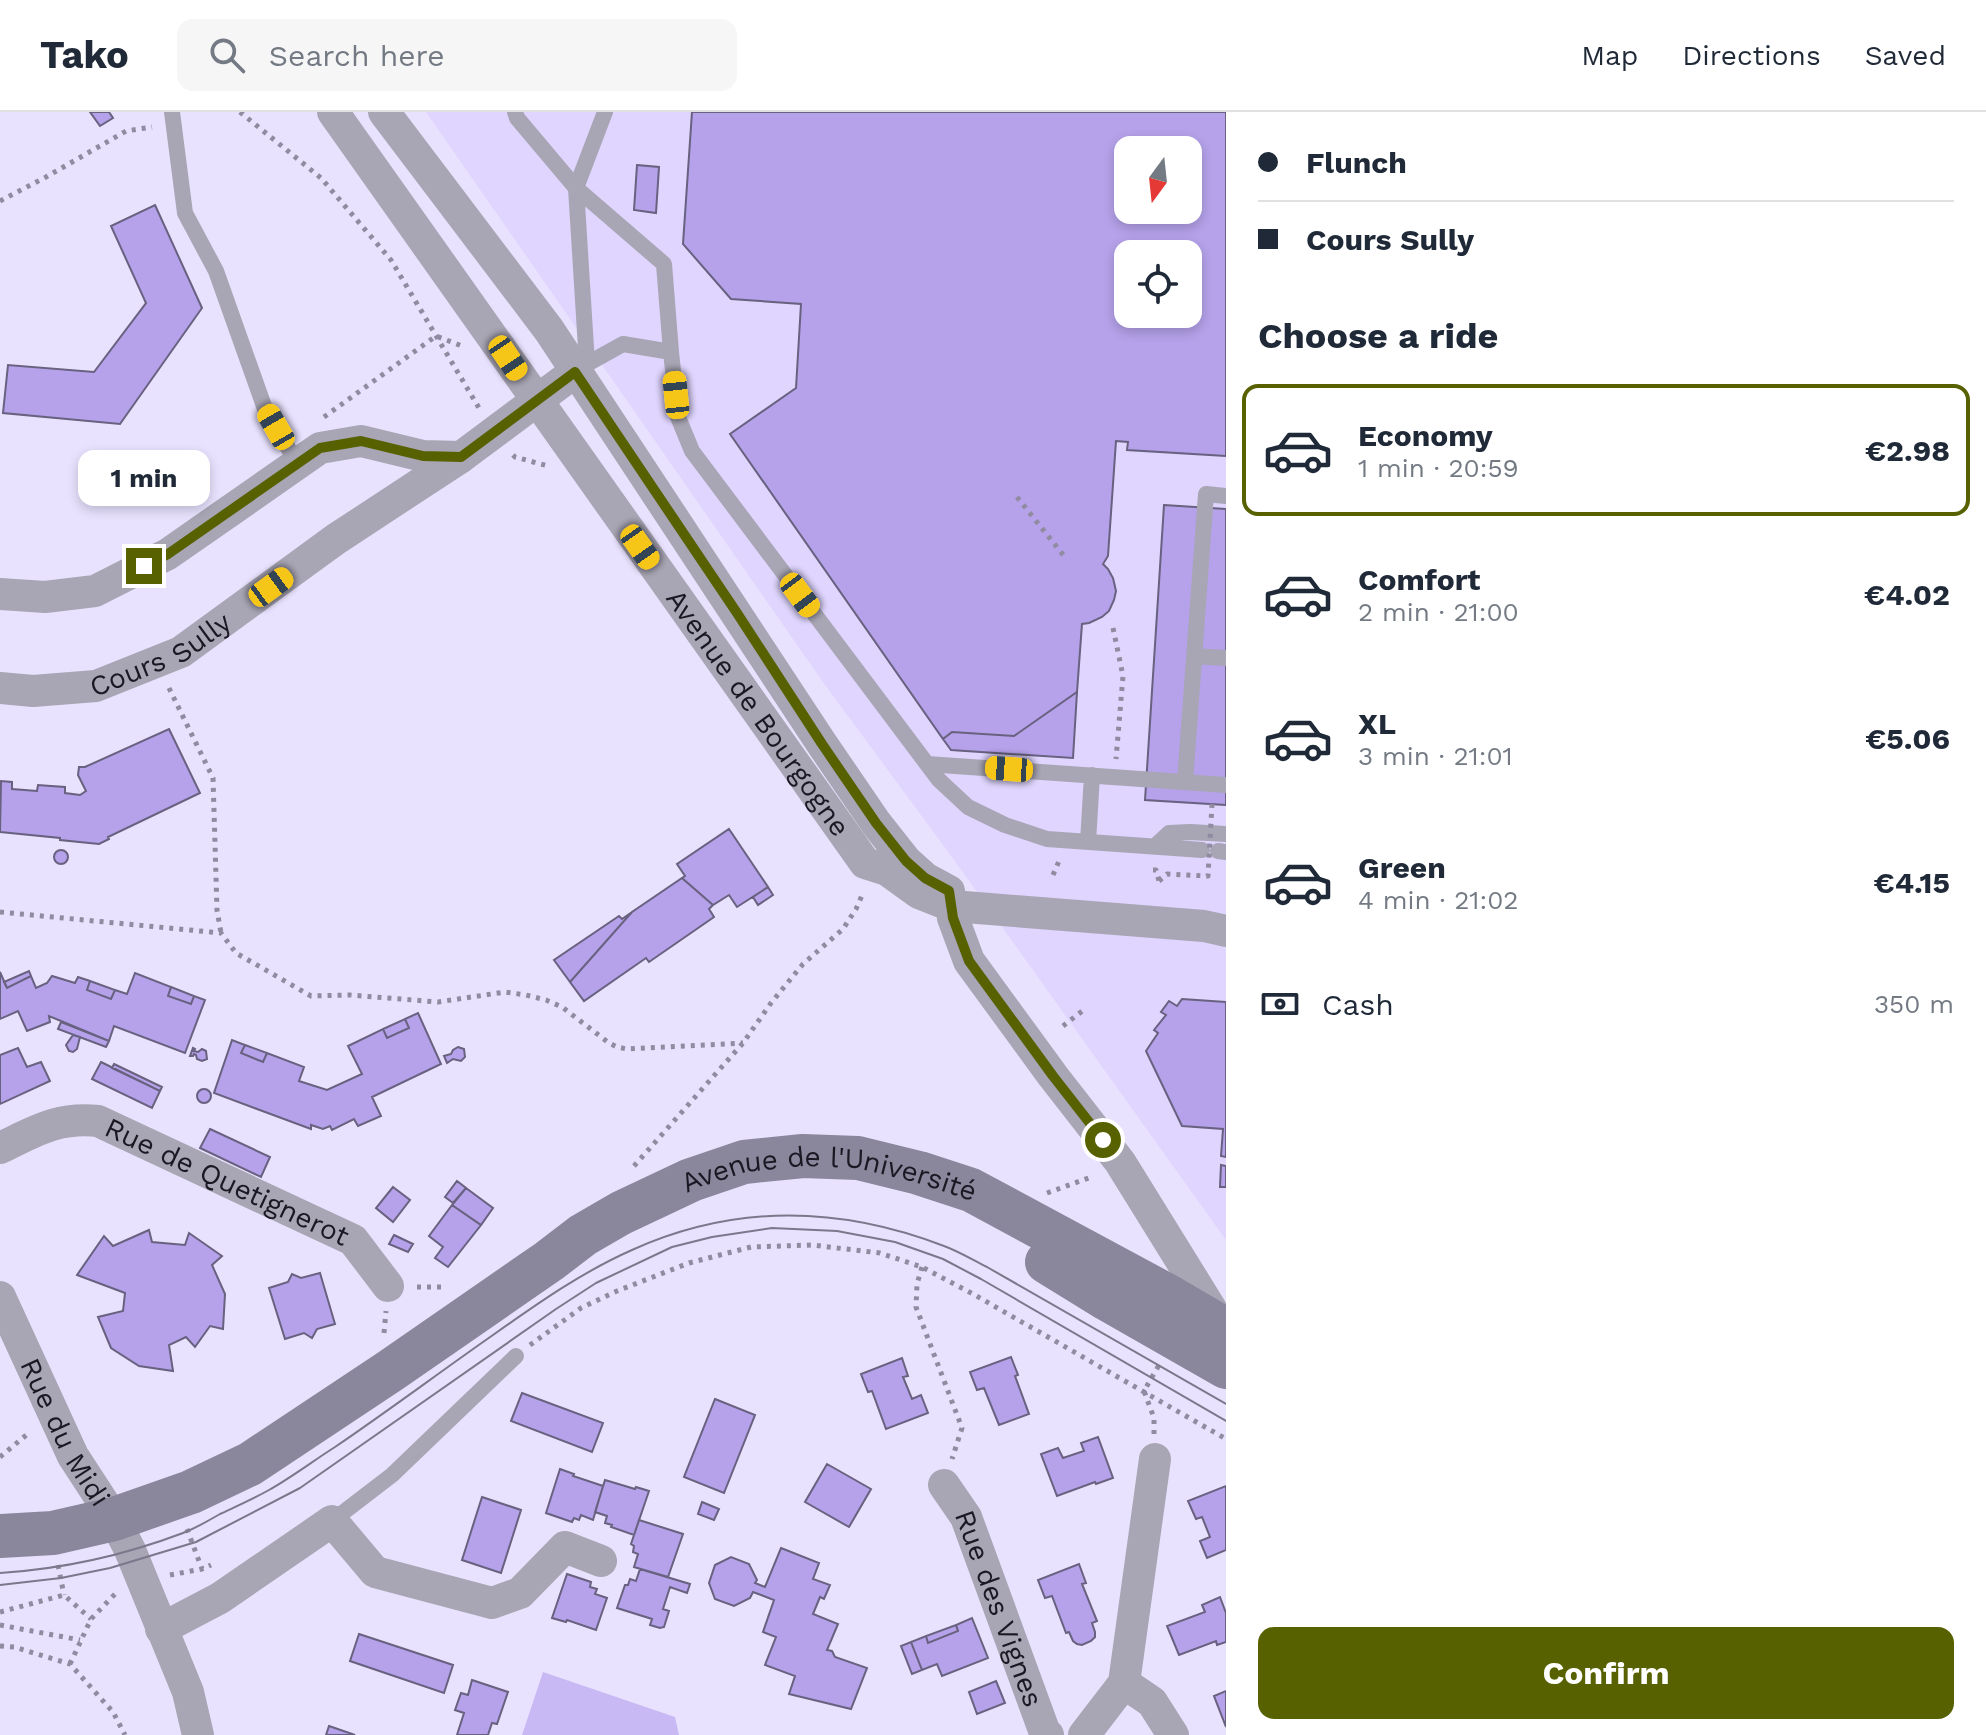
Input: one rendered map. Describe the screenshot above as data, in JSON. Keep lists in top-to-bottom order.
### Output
{
  "streets": {
    "main road": ["Avenue de l'Université"],
    "street": [
      "Cours Sully",
      "Avenue de Bourgogne",
      "Rue de Quetignerot",
      "Rue du Midi",
      "Rue des Vignes"
    ]
  },
  "crossings": [
    ["Cours Sully", "Avenue de Bourgogne"]
  ],
  "north": "bottom",
  "page": {
    "header": "Tako",
    "search": "Search here",
    "nav": ["Map", "Directions", "Saved"],
    "banner": ["Flunch", "Cours Sully"],
    "heading": "Choose a ride",
    "list": [
      {
        "name": "Economy",
        "note": "1 min · 20:59",
        "value": "€2.98"
      },
      {
        "name": "Comfort",
        "note": "2 min · 21:00",
        "value": "€4.02"
      },
      {
        "name": "XL",
        "note": "3 min · 21:01",
        "value": "€5.06"
      },
      {
        "name": "Green",
        "note": "4 min · 21:02",
        "value": "€4.15"
      }
    ],
    "bubble": "1 min",
    "pay": ["Cash", "350 m"],
    "buttons": "Confirm"
  }
}
